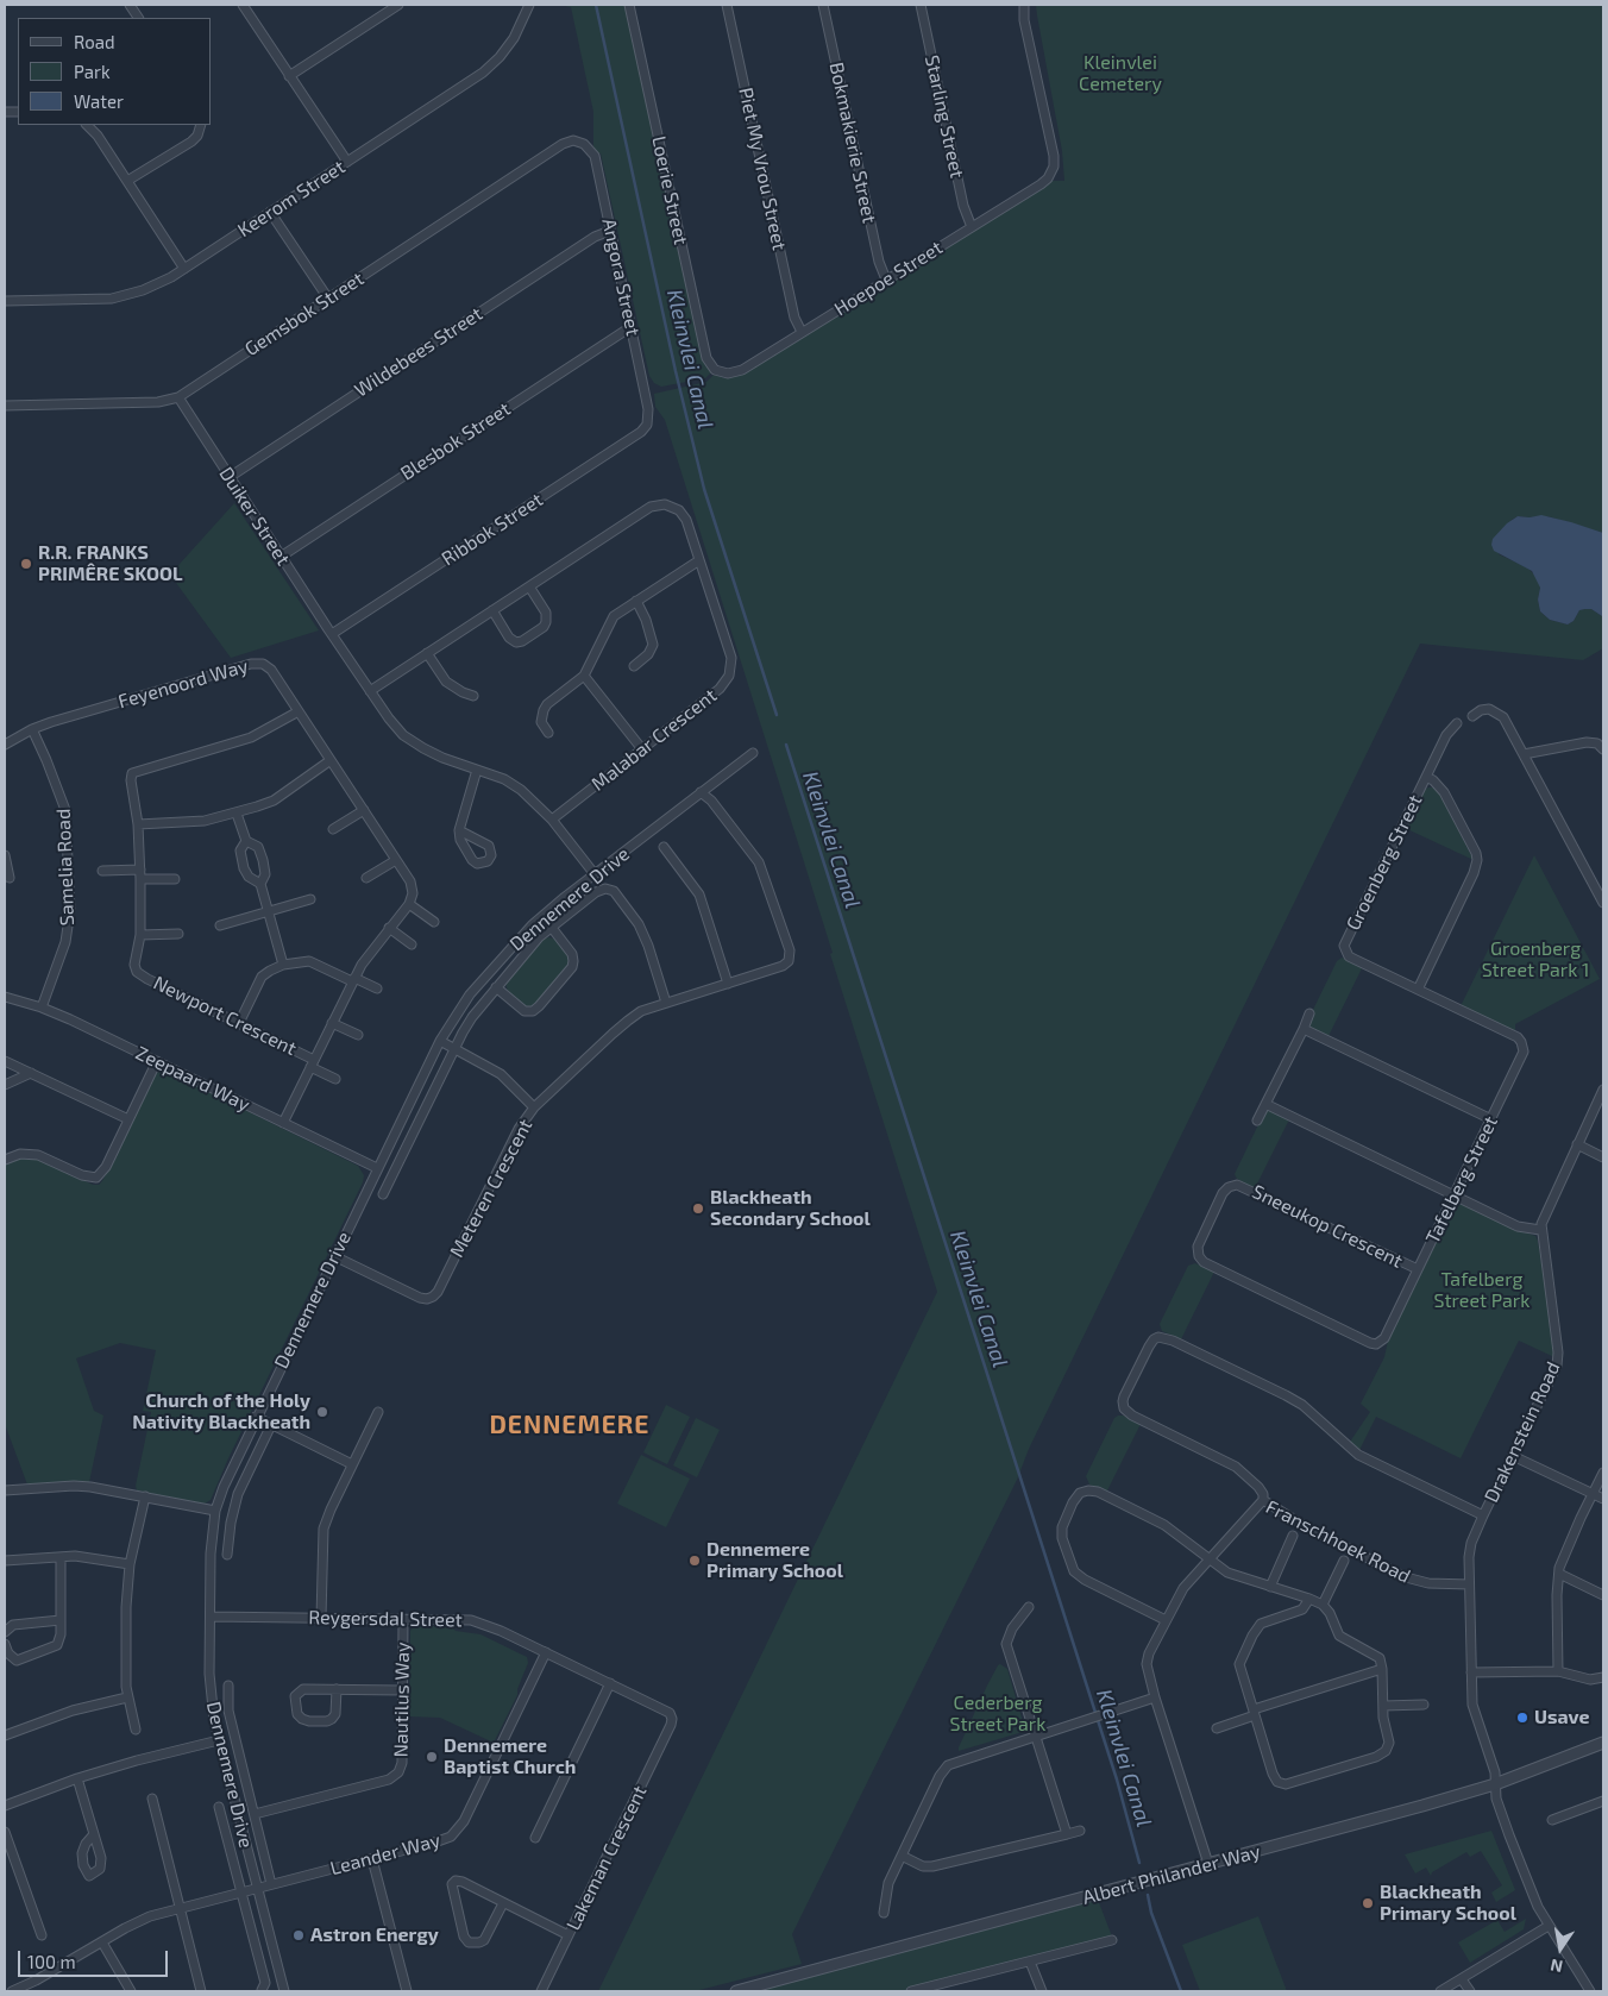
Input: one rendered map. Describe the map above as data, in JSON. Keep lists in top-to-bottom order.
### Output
{
  "streets": {
    "street": [
      "Starling Street",
      "Bokmakierie Street",
      "Piet My Vrou Street",
      "Loerie Street",
      "Keerom Street",
      "Angora Street",
      "Hoepoe Street",
      "Gemsbok Street",
      "Wildebees Street",
      "Blesbok Street",
      "Duiker Street",
      "Ribbok Street",
      "Feyenoord Way",
      "Malabar Crescent",
      "Groenberg Street",
      "Samelia Road",
      "Dennemere Drive",
      "Newport Crescent",
      "Zeepaard Way",
      "Tafelberg Street",
      "Meteren Crescent",
      "Sneeukop Crescent",
      "Drakenstein Road",
      "Franschhoek Road",
      "Reygersdal Street",
      "Nautilus Way",
      "Leander Way",
      "Lakeman Crescent",
      "Albert Philander Way"
    ]
  },
  "crossings": [
    ["Starling Street", "Hoepoe Street"],
    ["Bokmakierie Street", "Hoepoe Street"],
    ["Piet My Vrou Street", "Hoepoe Street"],
    ["Loerie Street", "Hoepoe Street"],
    ["Angora Street", "Gemsbok Street"],
    ["Angora Street", "Wildebees Street"],
    ["Angora Street", "Blesbok Street"],
    ["Angora Street", "Ribbok Street"],
    ["Gemsbok Street", "Duiker Street"],
    ["Wildebees Street", "Duiker Street"],
    ["Blesbok Street", "Duiker Street"],
    ["Duiker Street", "Ribbok Street"],
    ["Duiker Street", "Malabar Crescent"],
    ["Duiker Street", "Dennemere Drive"],
    ["Feyenoord Way", "Samelia Road"],
    ["Feyenoord Way", "Newport Crescent"],
    ["Groenberg Street", "Tafelberg Street"],
    ["Samelia Road", "Zeepaard Way"],
    ["Dennemere Drive", "Zeepaard Way"],
    ["Dennemere Drive", "Meteren Crescent"],
    ["Dennemere Drive", "Reygersdal Street"],
    ["Dennemere Drive", "Leander Way"],
    ["Tafelberg Street", "Sneeukop Crescent"],
    ["Drakenstein Road", "Franschhoek Road"],
    ["Drakenstein Road", "Albert Philander Way"],
    ["Franschhoek Road", "Albert Philander Way"],
    ["Reygersdal Street", "Nautilus Way"],
    ["Reygersdal Street", "Leander Way"],
    ["Reygersdal Street", "Lakeman Crescent"]
  ],
  "districts": ["DENNEMERE"],
  "water": ["Kleinvlei Canal"],
  "parks": [
    "Kleinvlei Cemetery",
    "Groenberg Street Park 1",
    "Tafelberg Street Park",
    "Cederberg Street Park"
  ],
  "places": [
    "R.R. FRANKS PRIMÊRE SKOOL",
    "Blackheath Secondary School",
    "Church of the Holy Nativity Blackheath",
    "Dennemere Primary School",
    "Usave",
    "Dennemere Baptist Church",
    "Blackheath Primary School",
    "Astron Energy"
  ],
  "legend": ["Road", "Park", "Water"],
  "scale_bar": "100 m",
  "north": "bottom"
}
